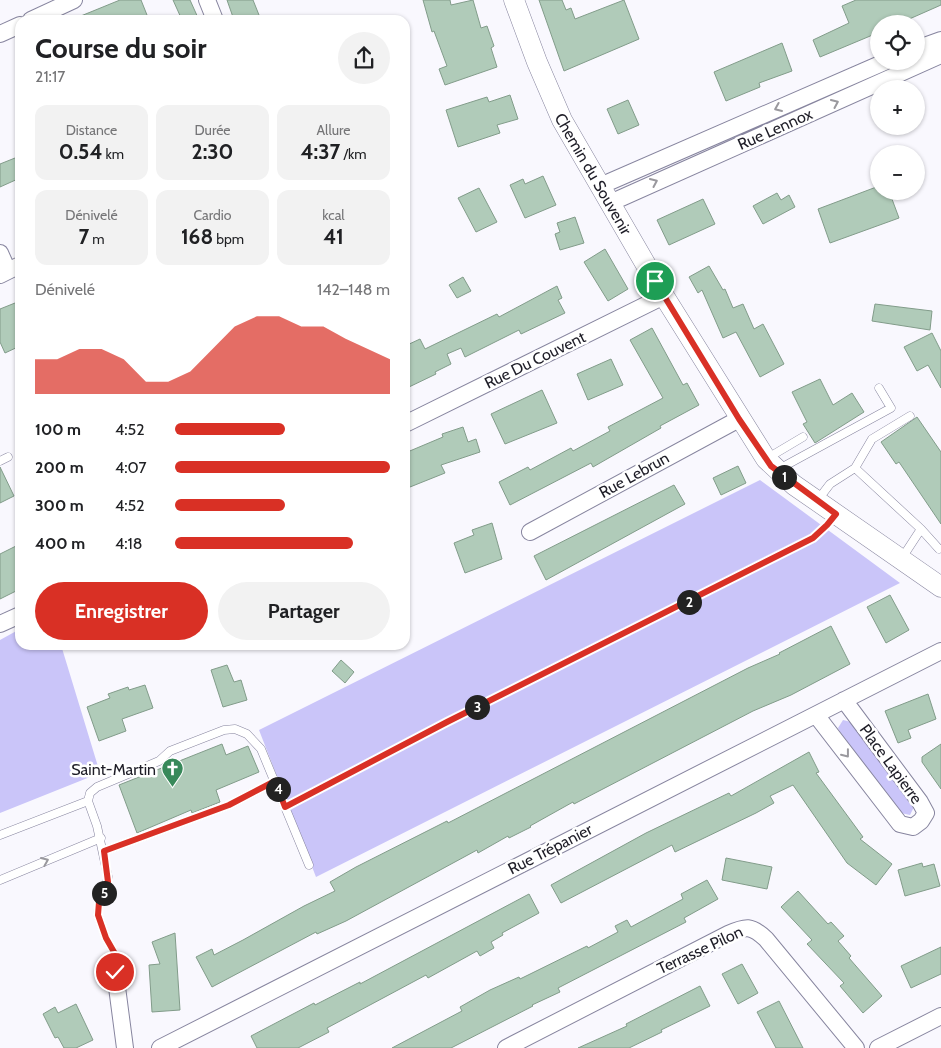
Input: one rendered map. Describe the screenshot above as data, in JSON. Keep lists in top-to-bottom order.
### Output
{
  "streets": {
    "street": [
      "Rue Lennox",
      "Chemin du Souvenir",
      "Rue Du Couvent",
      "Rue Lebrun",
      "Place Lapierre",
      "Rue Trépanier",
      "Terrasse Pilon"
    ]
  },
  "crossings": [
    ["Rue Lennox", "Chemin du Souvenir"],
    ["Chemin du Souvenir", "Rue Du Couvent"],
    ["Chemin du Souvenir", "Rue Lebrun"],
    ["Place Lapierre", "Rue Trépanier"]
  ],
  "places": {
    "church": ["Saint-Martin"]
  },
  "page": {
    "map_buttons": ["+", "−"],
    "heading": ["Course du soir", "21:17"],
    "stats": [
      ["Distance", "0.54 km"],
      ["Durée", "2:30"],
      ["Allure", "4:37 /km"],
      ["Dénivelé", "7 m"],
      ["Cardio", "168 bpm"],
      ["kcal", "41"]
    ],
    "chart": ["Dénivelé", "142–148 m"],
    "list": [
      {
        "name": "100 m",
        "note": "4:52"
      },
      {
        "name": "200 m",
        "note": "4:07"
      },
      {
        "name": "300 m",
        "note": "4:52"
      },
      {
        "name": "400 m",
        "note": "4:18"
      }
    ],
    "pins": [
      "1",
      "2",
      "3",
      "4",
      "5"
    ],
    "buttons": ["Enregistrer", "Partager"]
  }
}
